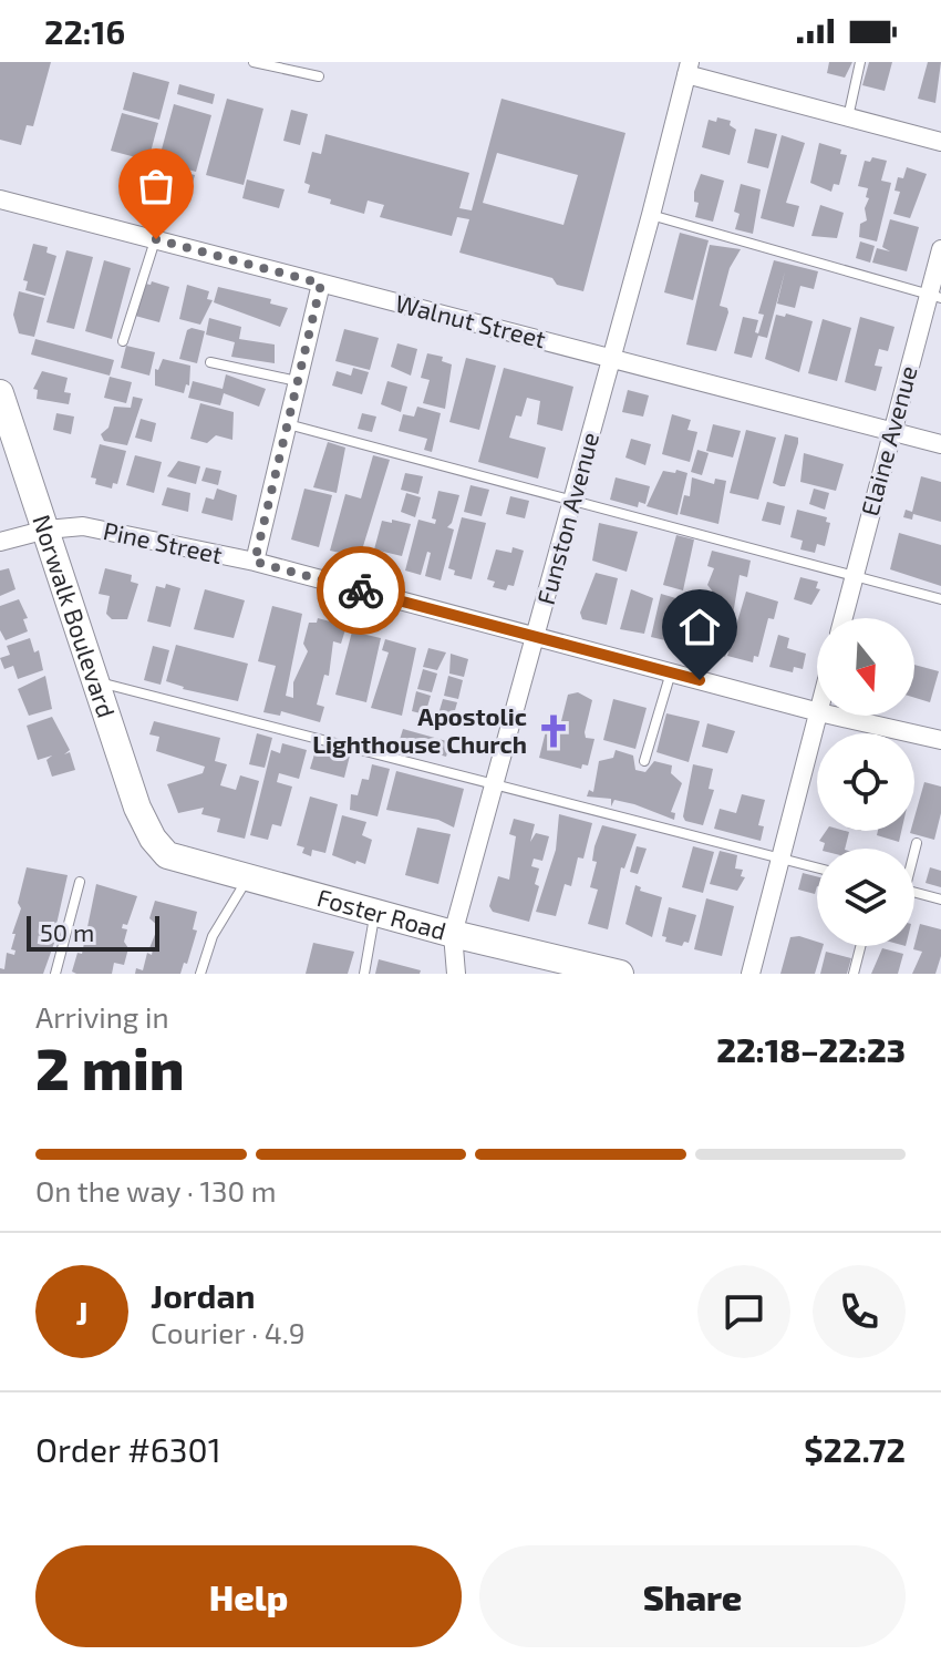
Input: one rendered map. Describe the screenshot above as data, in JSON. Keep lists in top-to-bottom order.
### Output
{
  "streets": {
    "street": [
      "Walnut Street",
      "Elaine Avenue",
      "Funston Avenue",
      "Pine Street",
      "Norwalk Boulevard",
      "Foster Road"
    ]
  },
  "crossings": [
    ["Walnut Street", "Elaine Avenue"],
    ["Walnut Street", "Funston Avenue"],
    ["Funston Avenue", "Pine Street"],
    ["Funston Avenue", "Foster Road"],
    ["Pine Street", "Norwalk Boulevard"],
    ["Norwalk Boulevard", "Foster Road"]
  ],
  "places": {
    "church": ["Apostolic Lighthouse Church"]
  },
  "scale_bar": "50 m",
  "north": "bottom",
  "page": {
    "status": "22:16",
    "scale": "50 m",
    "heading": ["2 min", "Arriving in", "22:18–22:23"],
    "panel": [
      "Jordan",
      "Courier · 4.9",
      "Order #6301",
      "$22.72"
    ],
    "bar": "On the way · 130 m",
    "round": "J",
    "buttons": ["Help", "Share"]
  }
}
